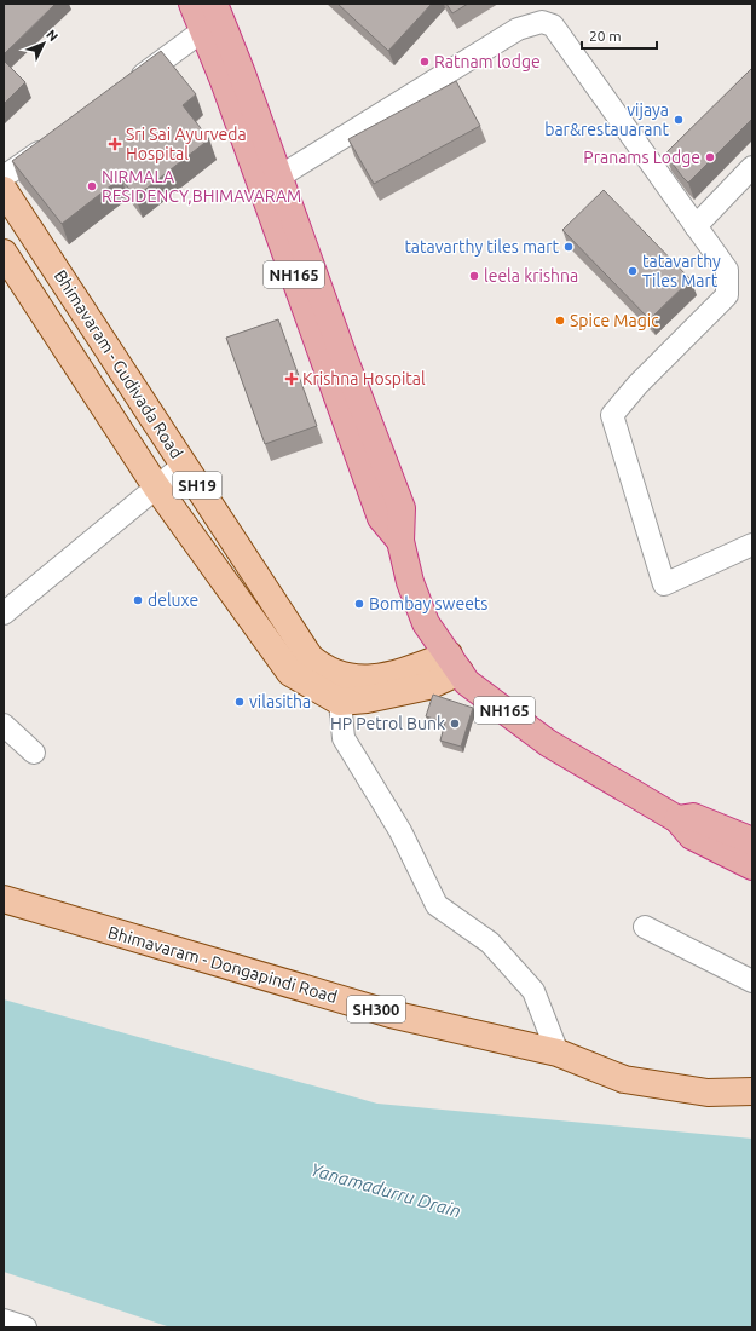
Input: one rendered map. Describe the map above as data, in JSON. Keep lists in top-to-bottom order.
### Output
{
  "streets": {
    "highway": ["NH165"],
    "main road": [
      "Bhimavaram - Gudivada Road",
      "SH19",
      "Bhimavaram - Dongapindi Road",
      "SH300"
    ]
  },
  "crossings": [
    ["NH165", "Bhimavaram - Gudivada Road"]
  ],
  "water": ["Yanamadurru Drain"],
  "places": {
    "other": [
      "Ratnam lodge",
      "vijaya bar&restauarant",
      "Pranams Lodge",
      "NIRMALA RESIDENCY,BHIMAVARAM",
      "tatavarthy tiles mart",
      "tatavarthy Tiles Mart",
      "leela krishna",
      "Spice Magic",
      "deluxe",
      "Bombay sweets",
      "vilasitha",
      "HP Petrol Bunk"
    ],
    "health": ["Sri Sai Ayurveda Hospital", "Krishna Hospital"]
  },
  "scale_bar": "20 m",
  "north": "top right"
}
